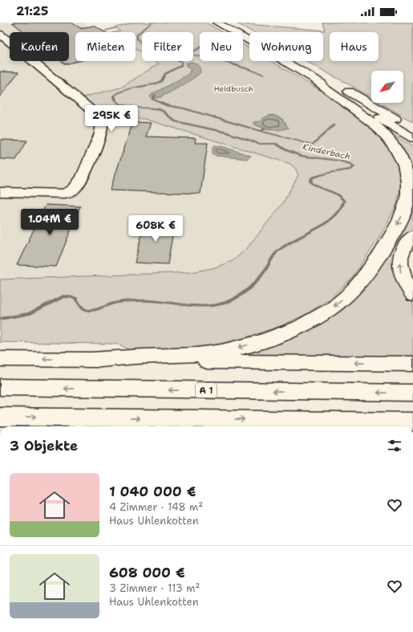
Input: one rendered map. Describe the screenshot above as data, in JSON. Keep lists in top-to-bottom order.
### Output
{
  "streets": {
    "main road": ["A 1"]
  },
  "water": ["Kinderbach"],
  "parks": ["Heidbusch"],
  "north": "bottom left",
  "page": {
    "status": "21:25",
    "chip": [
      "Kaufen",
      "Mieten",
      "Filter",
      "Neu",
      "Wohnung",
      "Haus"
    ],
    "price": ["295K €", "1.04M €", "608K €"],
    "heading": "3 Objekte",
    "list": [
      {
        "name": "1 040 000 €",
        "note": "4 Zimmer · 148 m² · Haus Uhlenkotten"
      },
      {
        "name": "608 000 €",
        "note": "3 Zimmer · 113 m² · Haus Uhlenkotten"
      }
    ]
  }
}
